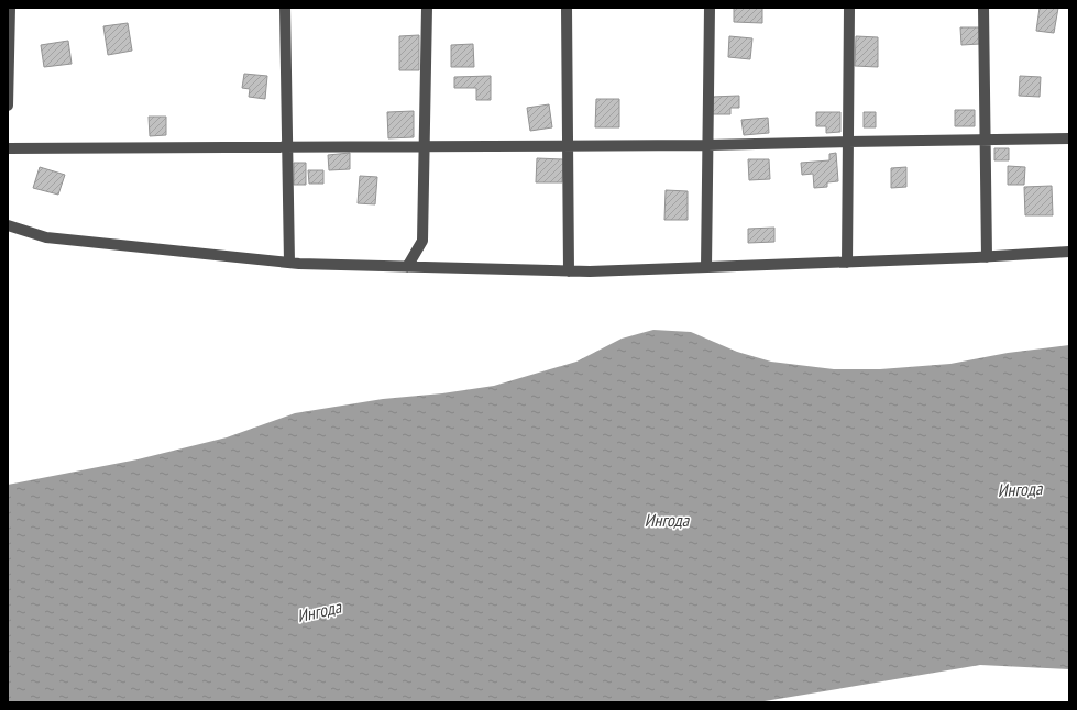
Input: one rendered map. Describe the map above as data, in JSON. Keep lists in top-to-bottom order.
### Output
{
  "water": ["Ингода"]
}
